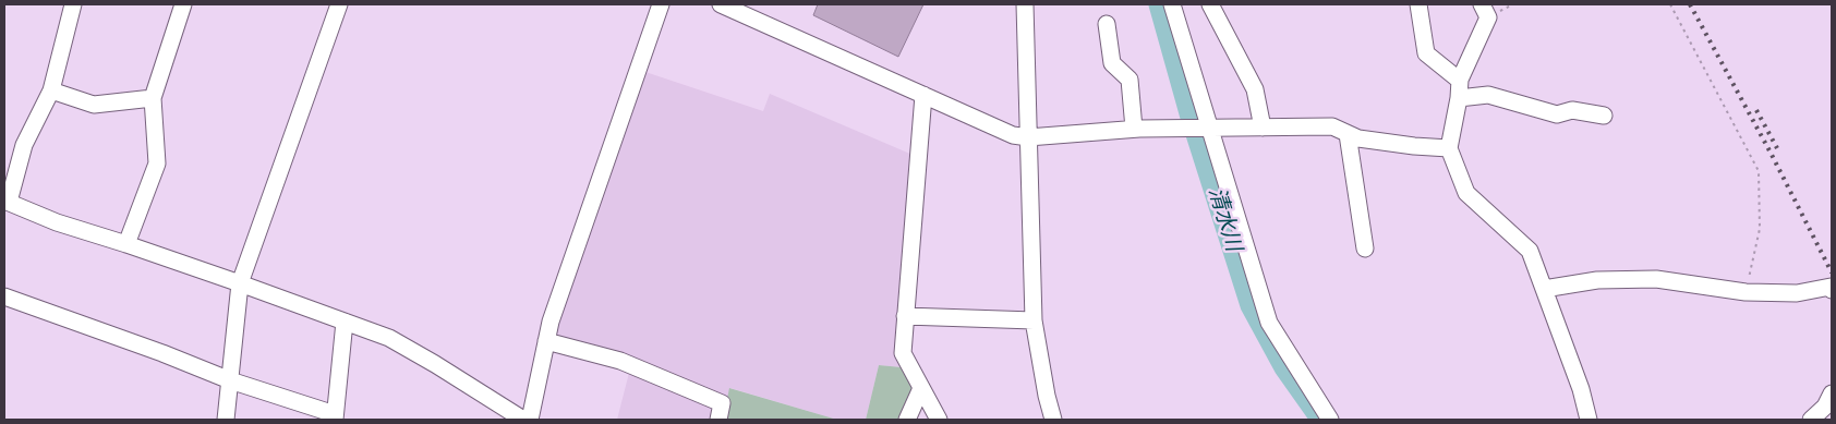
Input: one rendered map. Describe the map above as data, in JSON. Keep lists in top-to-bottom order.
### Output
{
  "water": ["清水川"]
}
